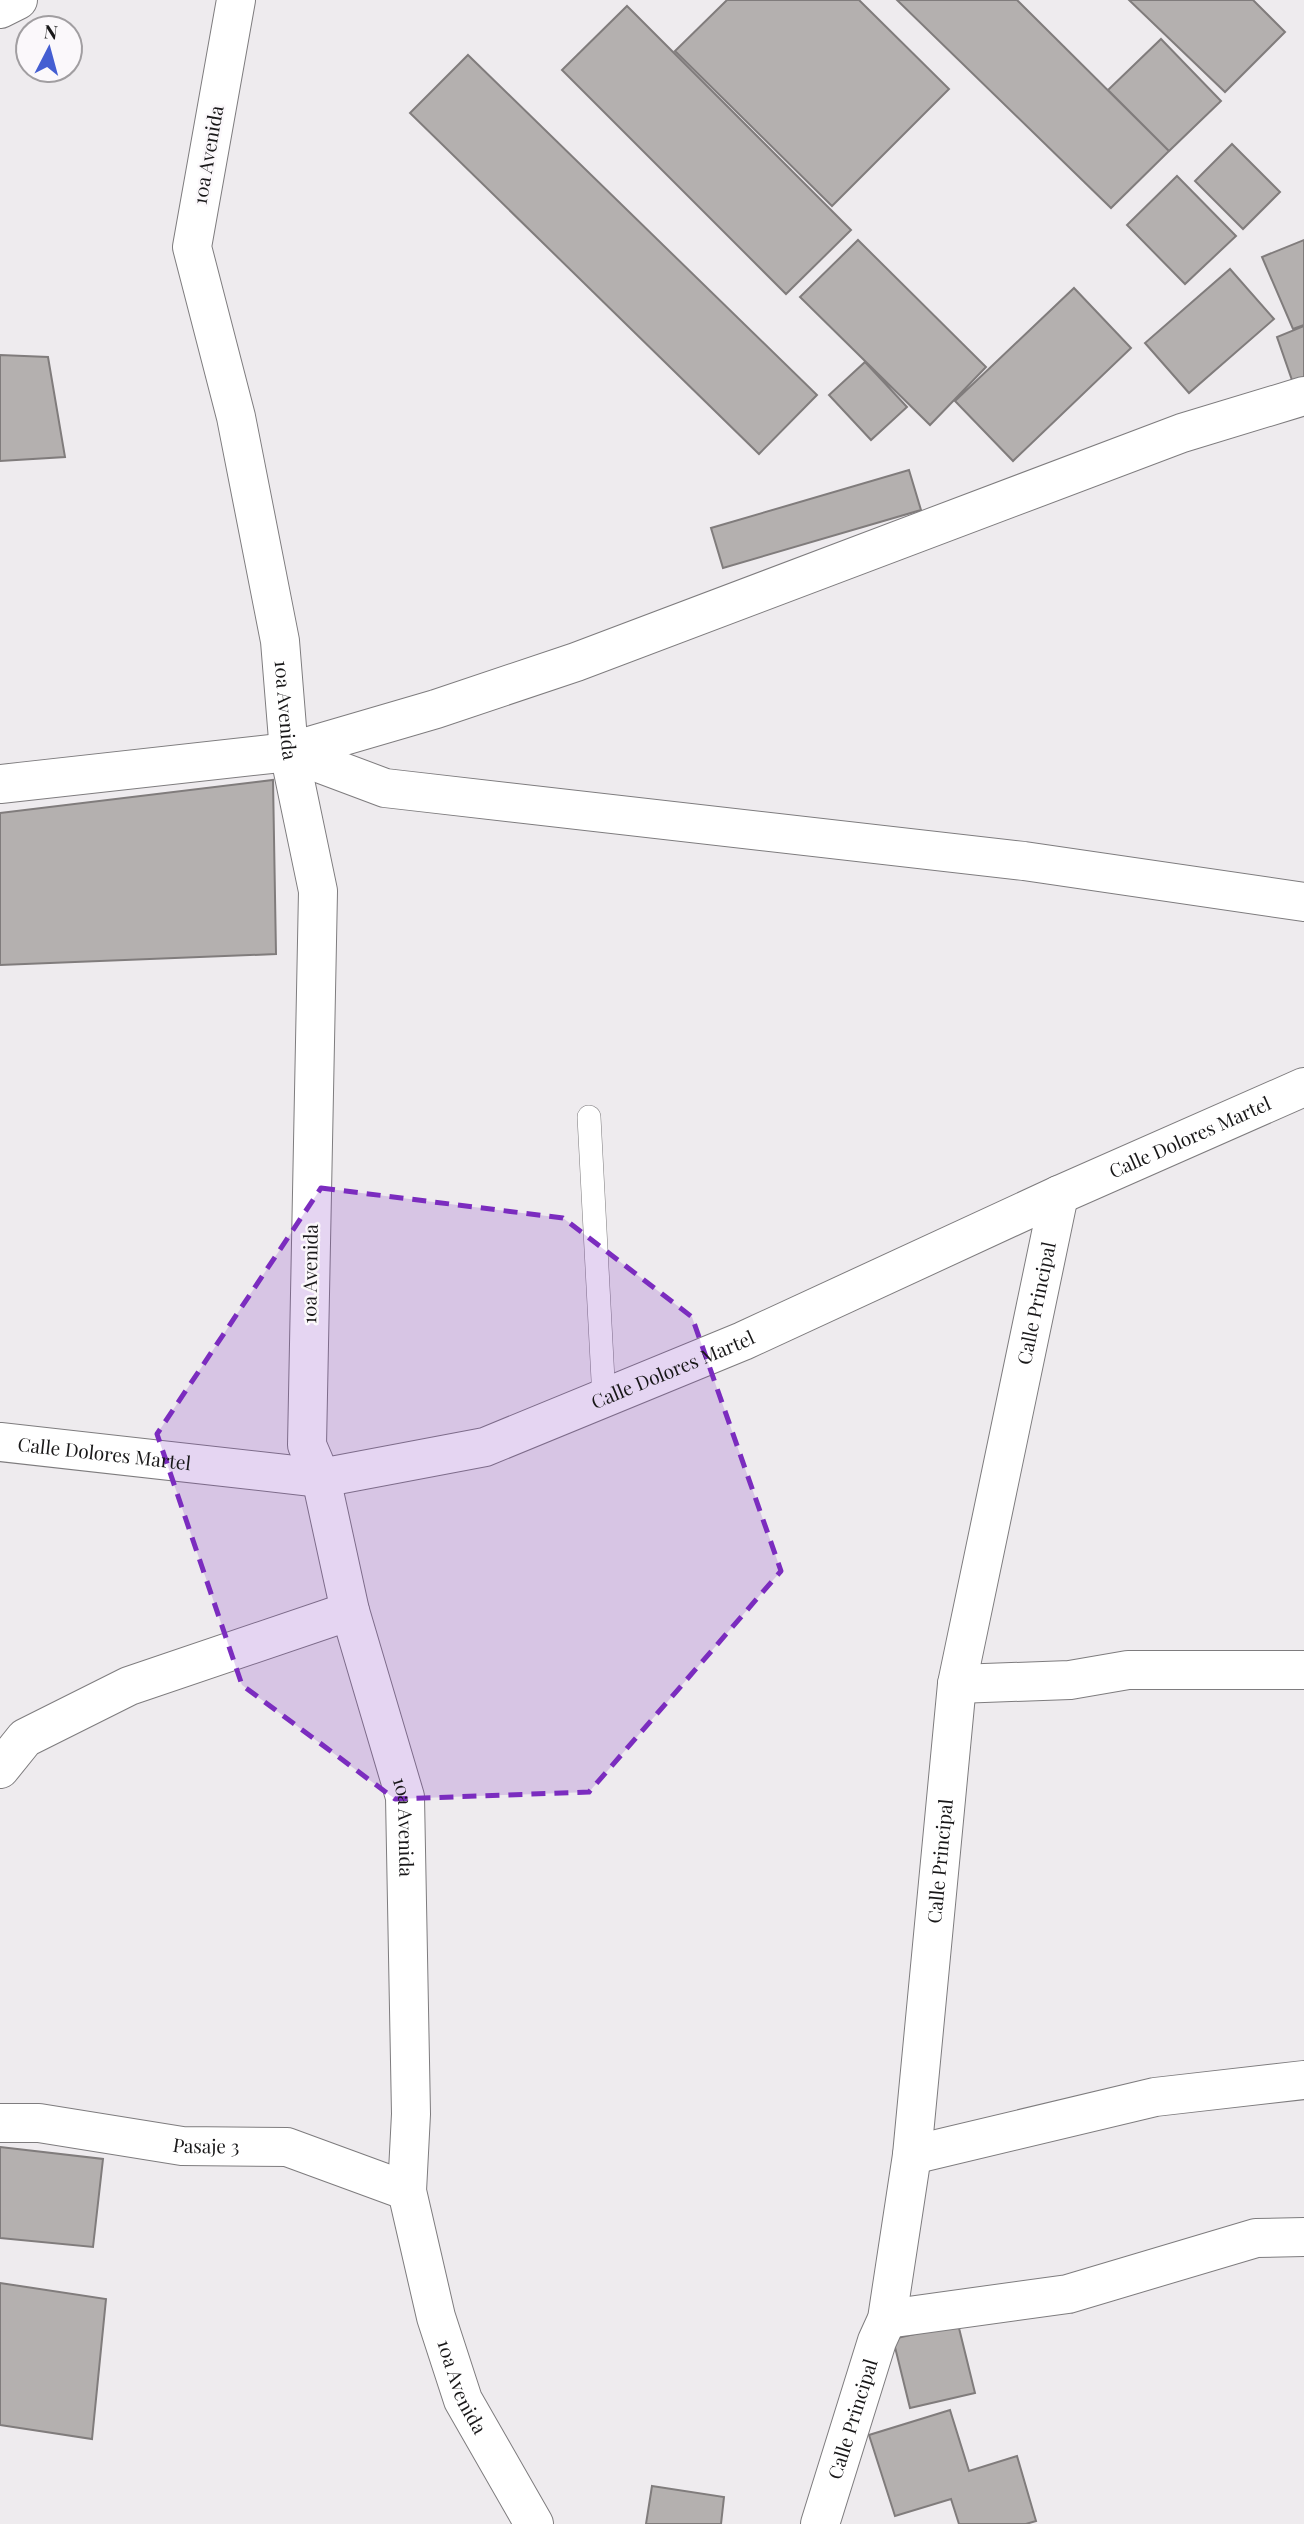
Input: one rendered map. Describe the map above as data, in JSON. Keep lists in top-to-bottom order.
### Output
{
  "streets": {
    "street": [
      "10a Avenida",
      "Calle Dolores Martel",
      "Calle Principal",
      "Pasaje 3"
    ]
  },
  "crossings": [
    ["10a Avenida", "Calle Dolores Martel"],
    ["10a Avenida", "Pasaje 3"],
    ["Calle Dolores Martel", "Calle Principal"]
  ],
  "north": "top"
}
